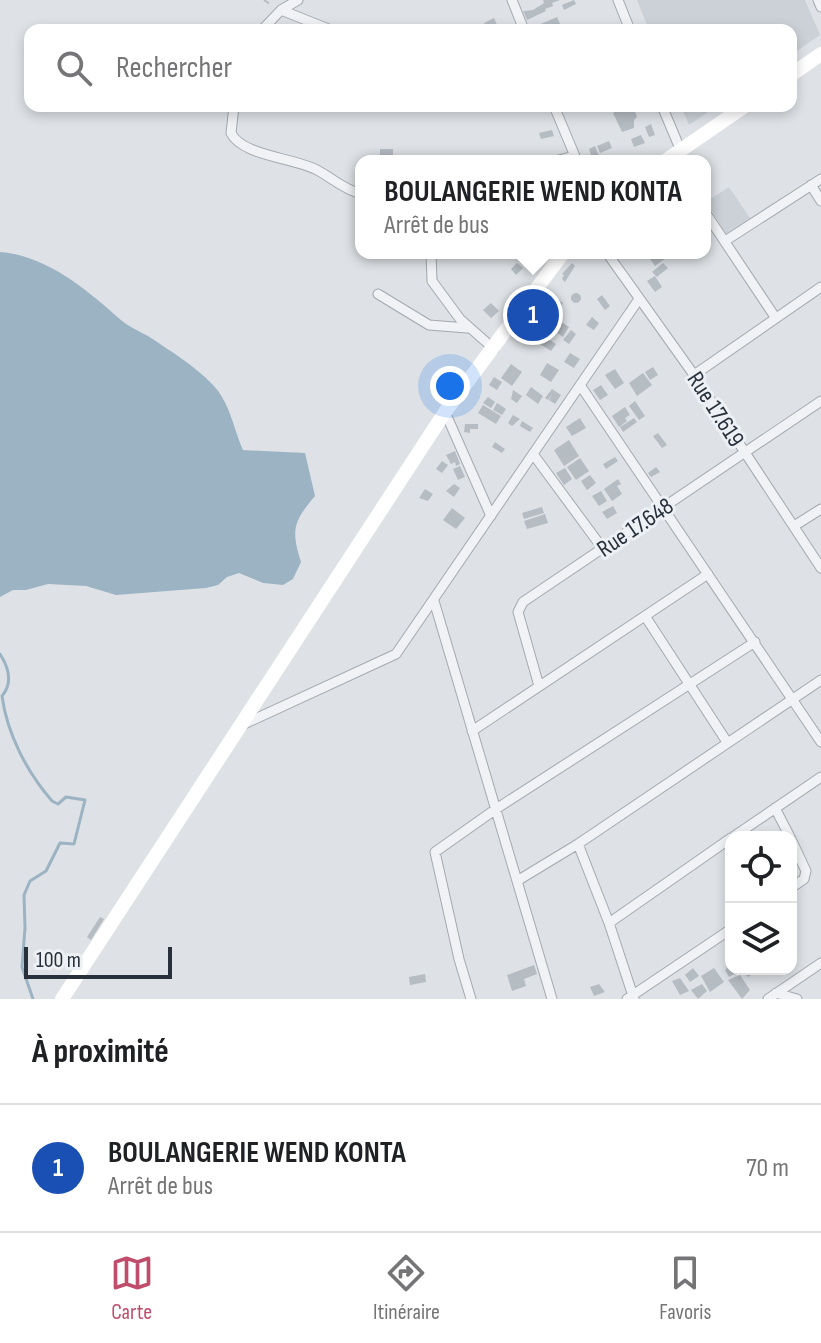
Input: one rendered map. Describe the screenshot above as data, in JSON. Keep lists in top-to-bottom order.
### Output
{
  "streets": {
    "street": ["Rue 17.619", "Rue 17.648"]
  },
  "crossings": [
    ["Rue 17.619", "Rue 17.648"]
  ],
  "scale_bar": "100 m",
  "page": {
    "search": "Rechercher",
    "popup": ["BOULANGERIE WEND KONTA", "Arrêt de bus"],
    "pins": "1",
    "scale": "100 m",
    "heading": "À proximité",
    "list": [
      {
        "mark": "1",
        "name": "BOULANGERIE WEND KONTA",
        "note": "Arrêt de bus",
        "value": "70 m"
      }
    ],
    "nav": ["Carte", "Itinéraire", "Favoris"]
  }
}
